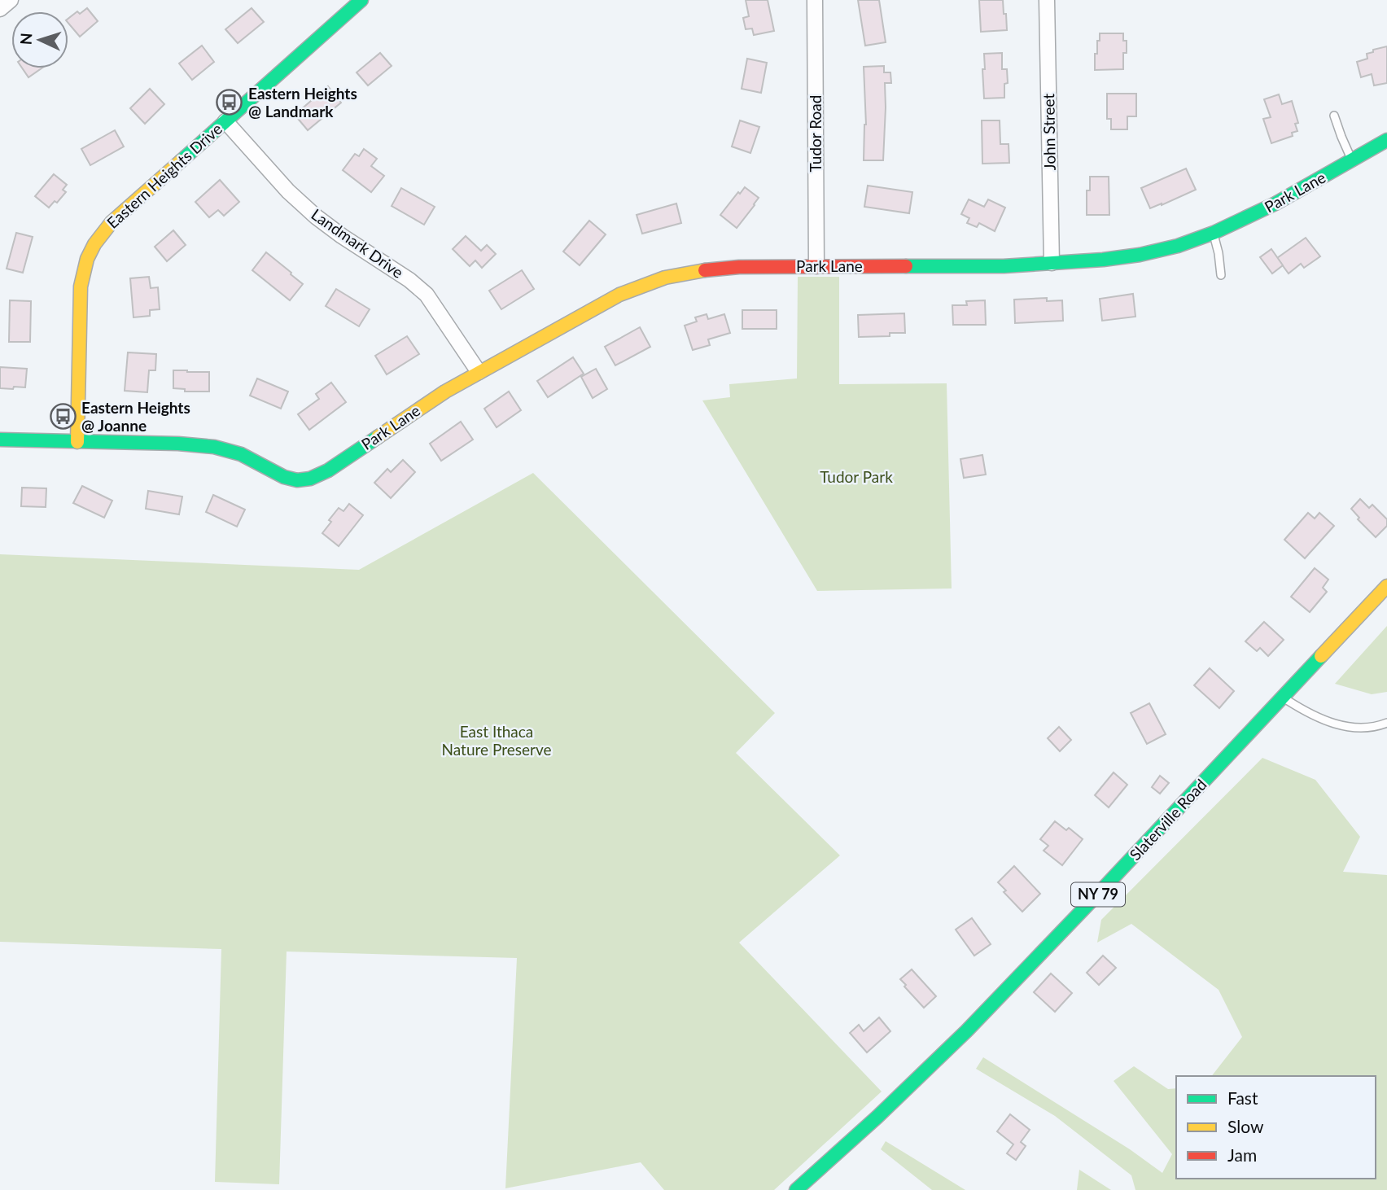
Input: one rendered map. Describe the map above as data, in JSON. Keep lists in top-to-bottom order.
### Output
{
  "streets": {
    "main road": [
      "Eastern Heights Drive",
      "Park Lane",
      "Slaterville Road",
      "NY 79"
    ],
    "street": ["John Street", "Tudor Road", "Landmark Drive"]
  },
  "crossings": [
    ["John Street", "Park Lane"],
    ["Tudor Road", "Park Lane"],
    ["Eastern Heights Drive", "Park Lane"],
    ["Eastern Heights Drive", "Landmark Drive"],
    ["Park Lane", "Landmark Drive"]
  ],
  "parks": ["Tudor Park", "East Ithaca Nature Preserve"],
  "places": {
    "bus stop": ["Eastern Heights @ Landmark", "Eastern Heights @ Joanne"]
  },
  "legend": ["Fast", "Slow", "Jam"],
  "north": "left"
}
